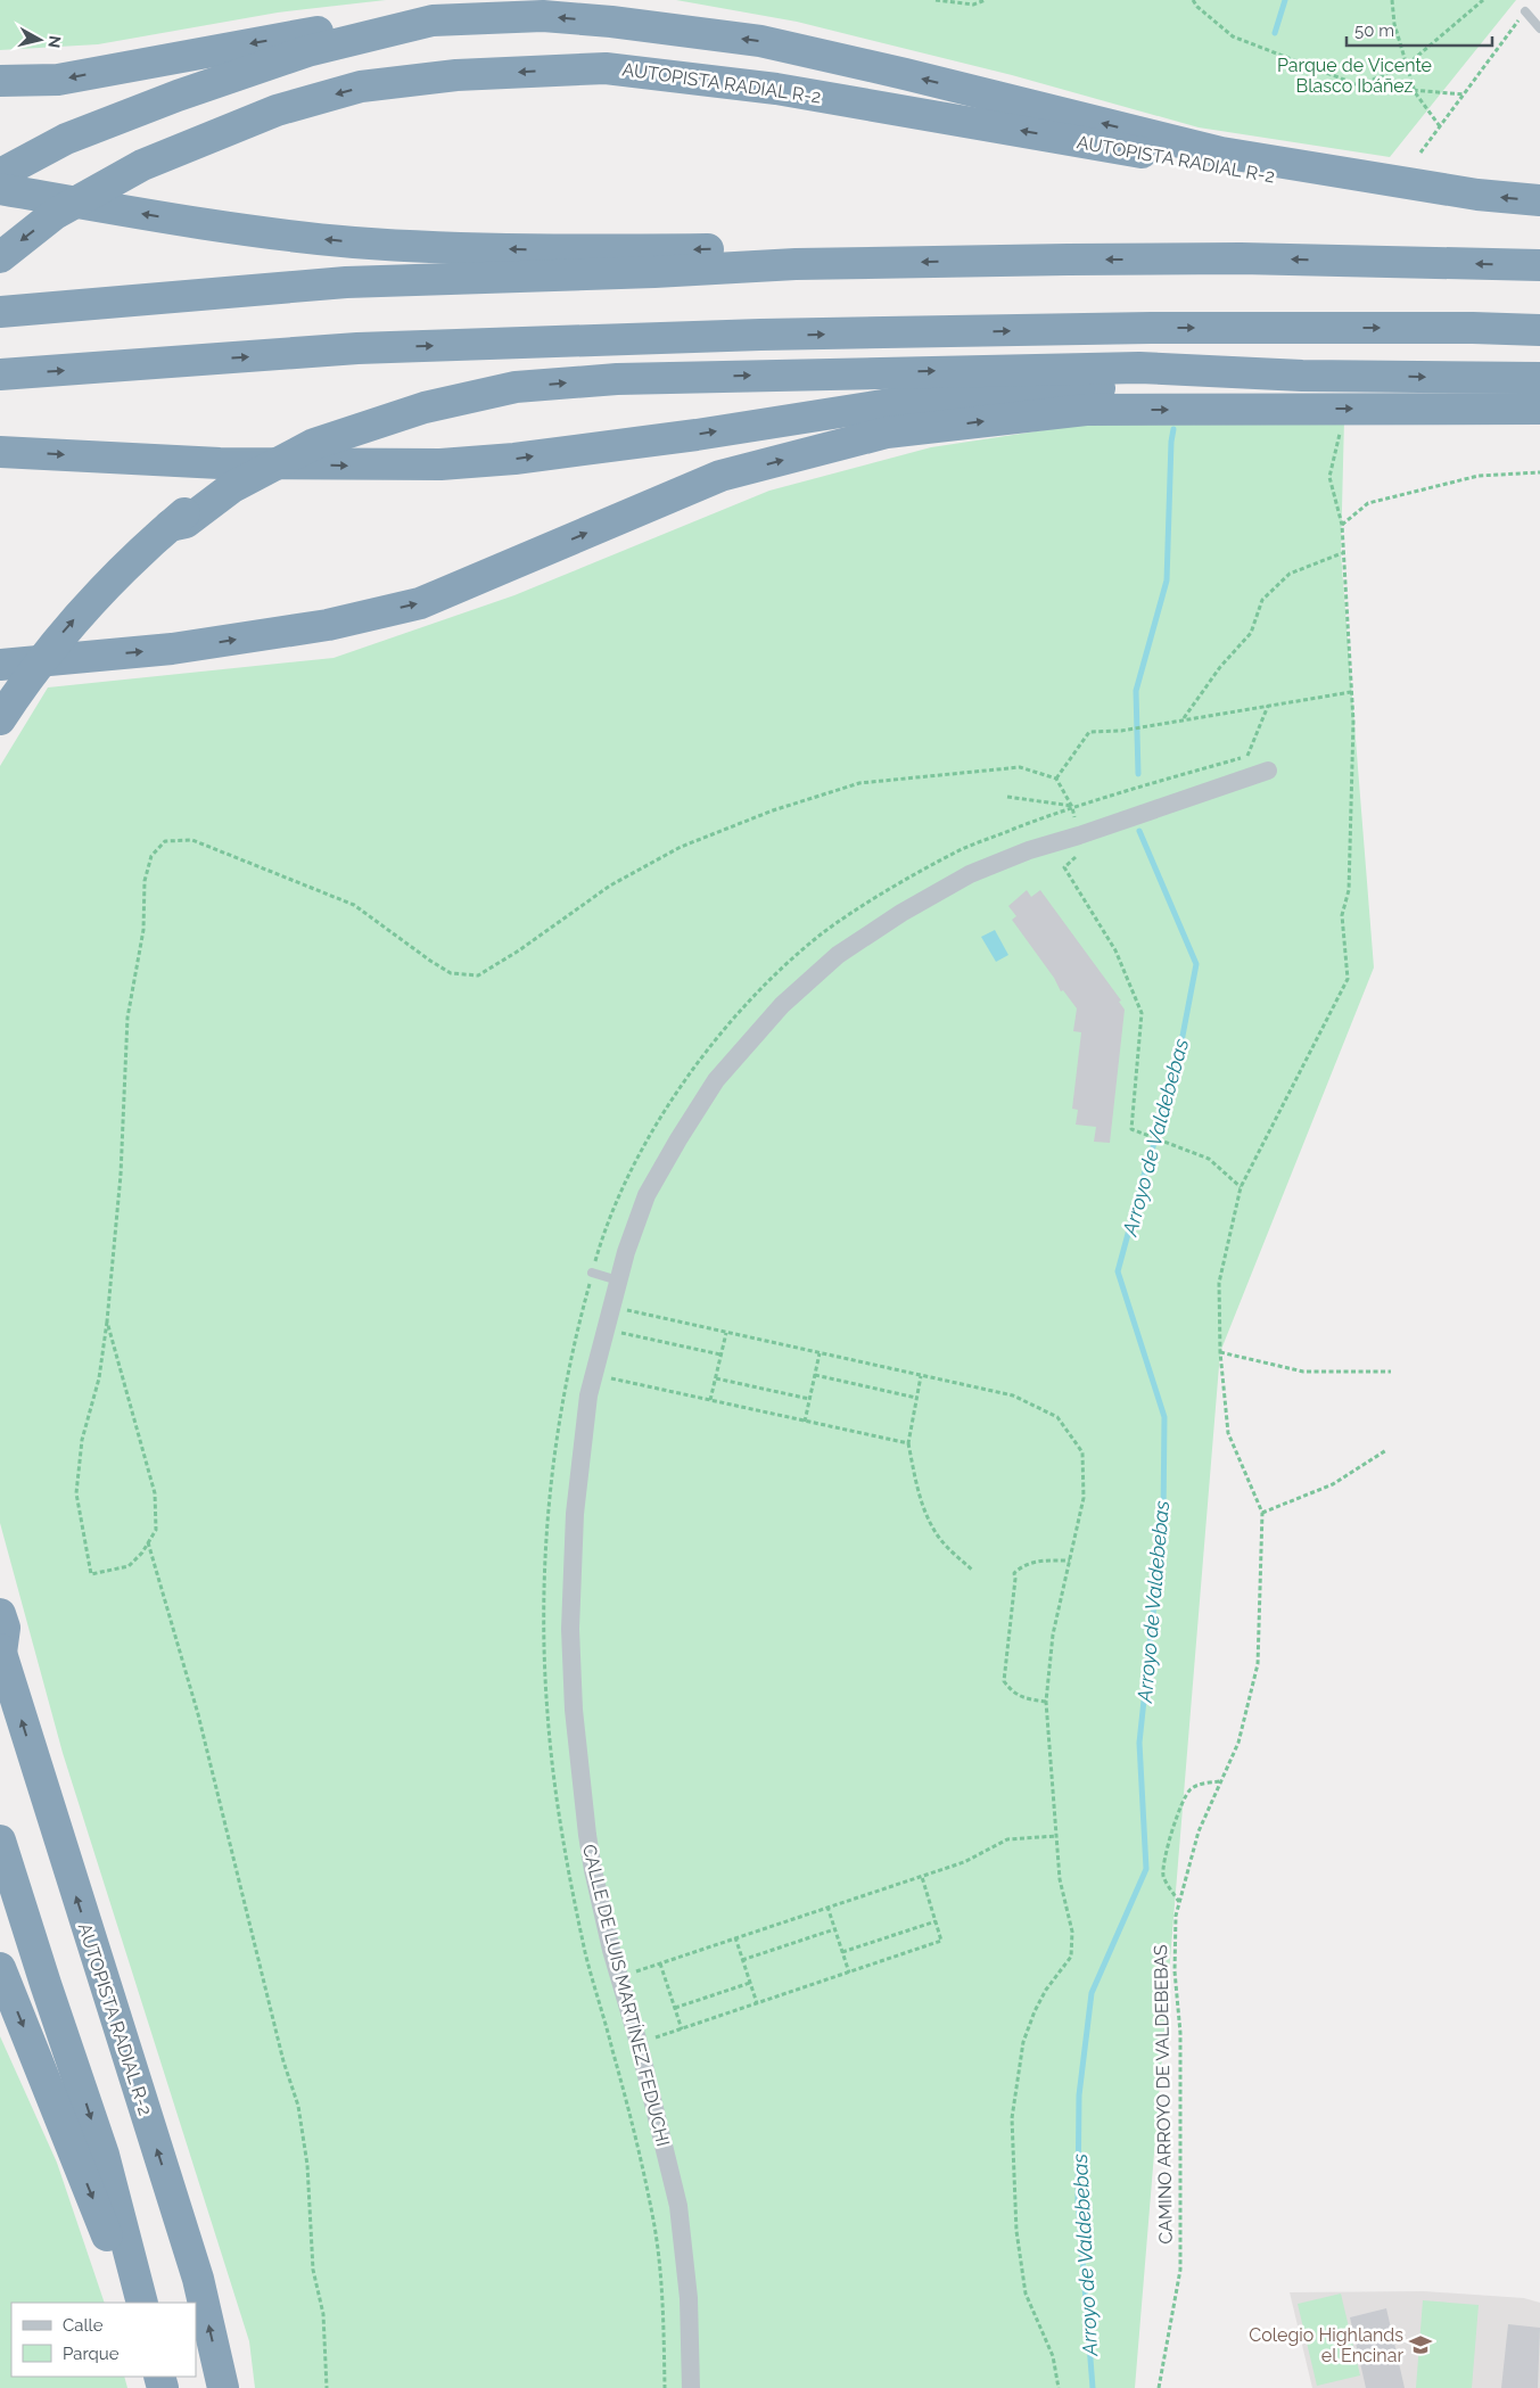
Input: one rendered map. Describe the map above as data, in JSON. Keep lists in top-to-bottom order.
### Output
{
  "streets": {
    "highway": ["AUTOPISTA RADIAL R-2"],
    "street": ["CALLE DE LUIS MARTÍNEZ FEDUCHI"],
    "path": ["CAMINO ARROYO DE VALDEBEBAS"]
  },
  "water": ["Arroyo de Valdebebas"],
  "parks": ["Parque de Vicente Blasco Ibáñez"],
  "places": {
    "school or university": ["Colegio Highlands el Encinar"]
  },
  "legend": ["Calle", "Parque"],
  "scale_bar": "50 m",
  "north": "right"
}
